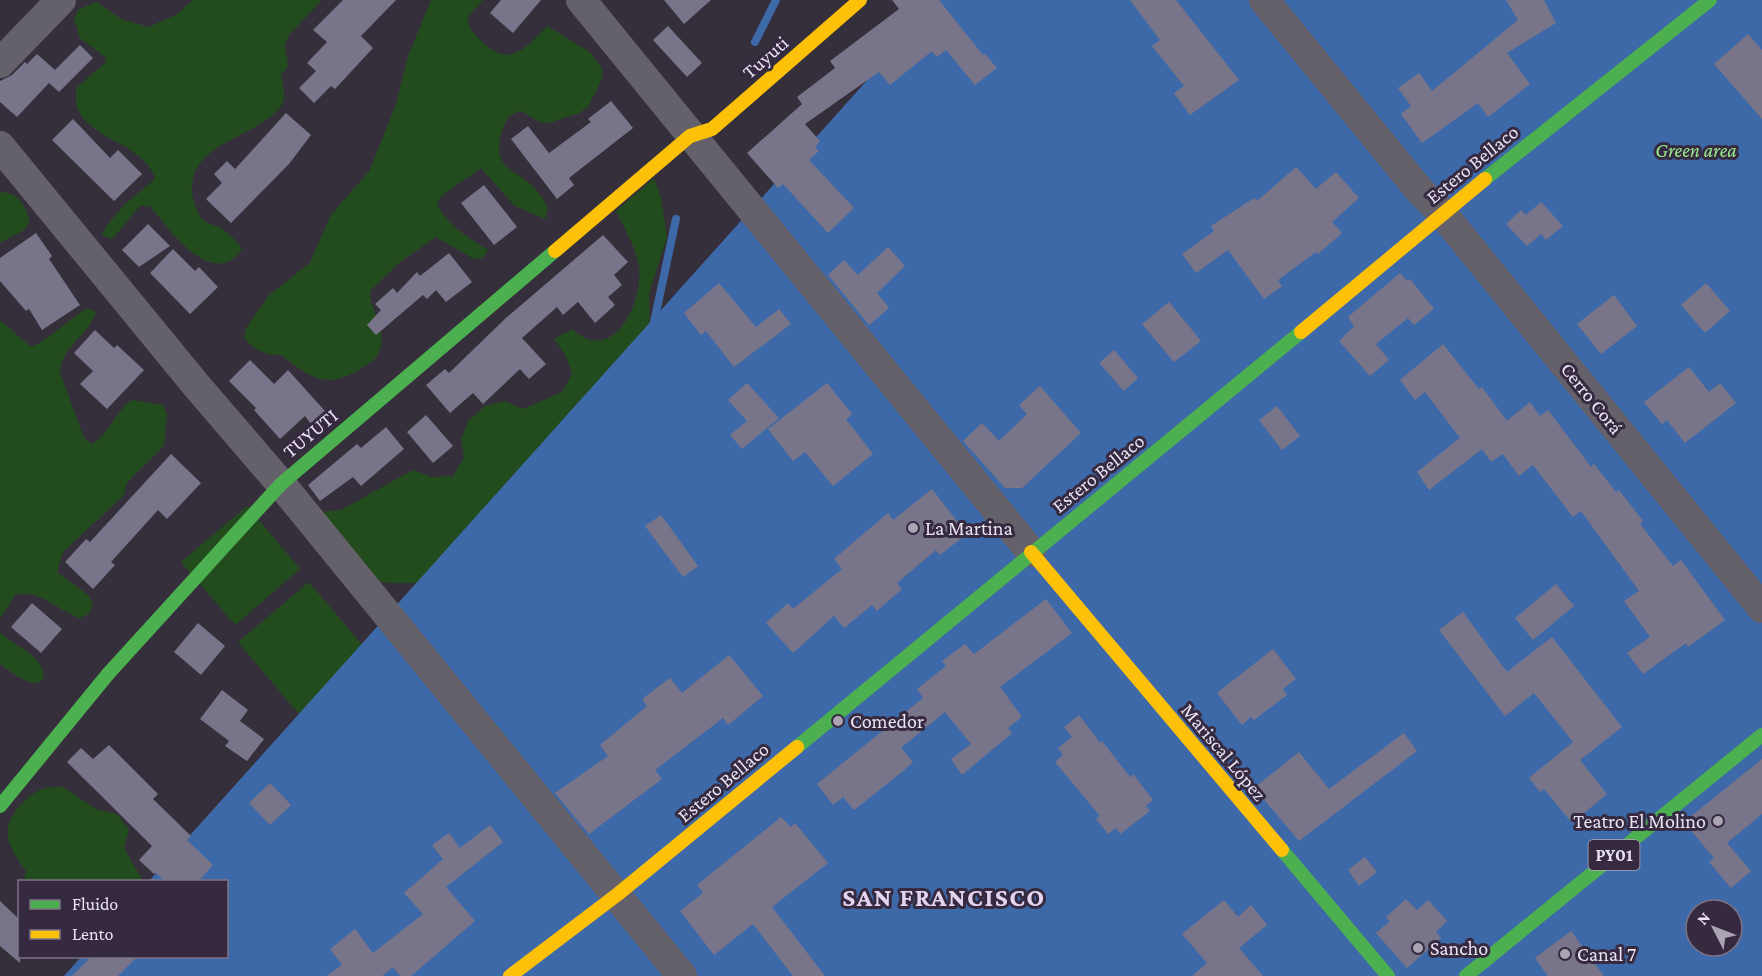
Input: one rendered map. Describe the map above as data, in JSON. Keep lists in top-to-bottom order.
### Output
{
  "streets": {
    "main road": [
      "Tuyuti",
      "Estero Bellaco",
      "TUYUTI",
      "Mariscal López",
      "PY01"
    ],
    "street": ["Cerro Corá"]
  },
  "crossings": [
    ["Tuyuti", "TUYUTI"],
    ["Estero Bellaco", "Cerro Corá"],
    ["Estero Bellaco", "Mariscal López"]
  ],
  "districts": ["SAN FRANCISCO"],
  "parks": ["Green area"],
  "places": [
    "La Martina",
    "Comedor",
    "Teatro El Molino",
    "Sancho",
    "Canal 7"
  ],
  "legend": ["Fluido", "Lento"],
  "north": "top left"
}
